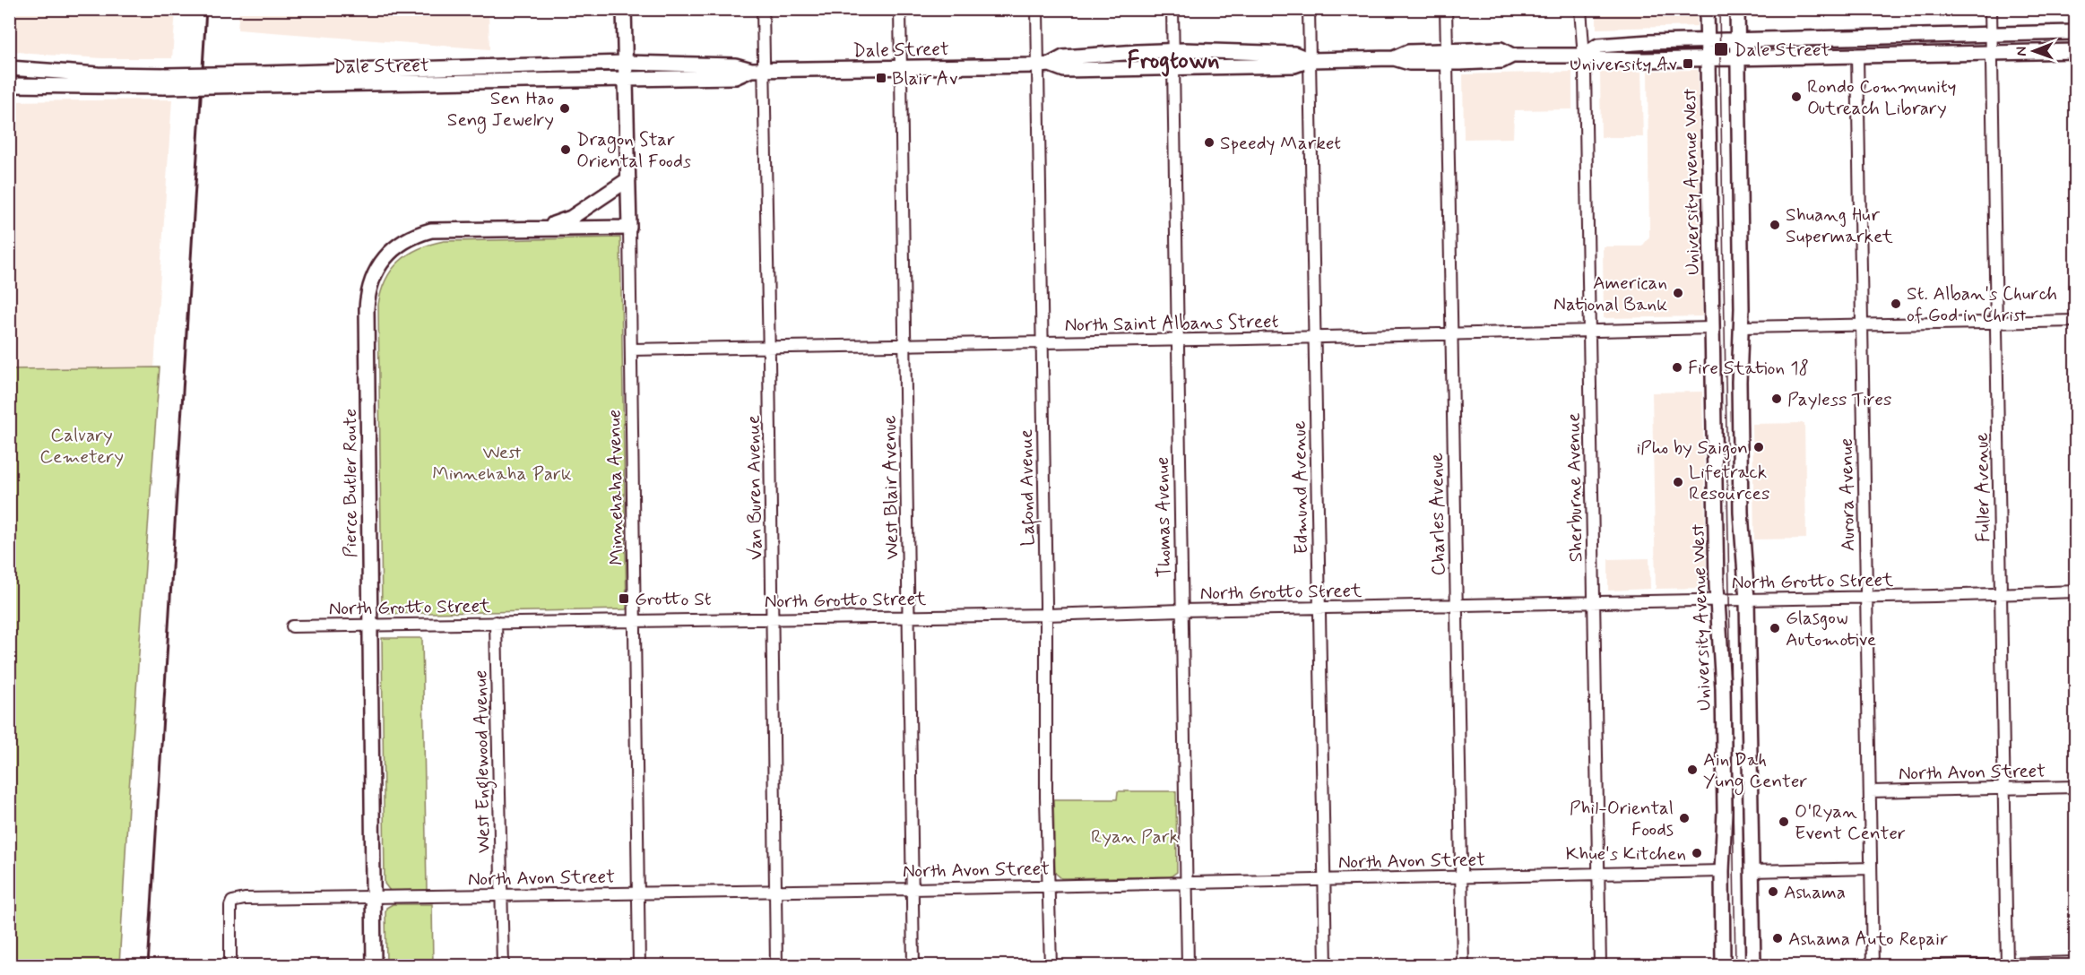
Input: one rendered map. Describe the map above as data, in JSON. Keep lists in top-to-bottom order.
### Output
{
  "streets": {
    "main road": [
      "Dale Street",
      "University Avenue West",
      "Pierce Butler Route",
      "Minnehaha Avenue"
    ],
    "street": [
      "North Saint Albans Street",
      "Van Buren Avenue",
      "West Blair Avenue",
      "Lafond Avenue",
      "Edmund Avenue",
      "Sherburne Avenue",
      "Fuller Avenue",
      "Aurora Avenue",
      "Charles Avenue",
      "Thomas Avenue",
      "North Grotto Street",
      "West Englewood Avenue",
      "North Avon Street"
    ]
  },
  "crossings": [
    ["Dale Street", "University Avenue West"],
    ["Dale Street", "Minnehaha Avenue"],
    ["Dale Street", "Van Buren Avenue"],
    ["Dale Street", "West Blair Avenue"],
    ["Dale Street", "Lafond Avenue"],
    ["Dale Street", "Edmund Avenue"],
    ["Dale Street", "Sherburne Avenue"],
    ["Dale Street", "Fuller Avenue"],
    ["Dale Street", "Aurora Avenue"],
    ["Dale Street", "Charles Avenue"],
    ["Dale Street", "Thomas Avenue"],
    ["University Avenue West", "North Saint Albans Street"],
    ["University Avenue West", "North Grotto Street"],
    ["University Avenue West", "North Avon Street"],
    ["North Saint Albans Street", "Minnehaha Avenue"],
    ["North Saint Albans Street", "Van Buren Avenue"],
    ["North Saint Albans Street", "West Blair Avenue"],
    ["North Saint Albans Street", "Lafond Avenue"],
    ["North Saint Albans Street", "Edmund Avenue"],
    ["North Saint Albans Street", "Sherburne Avenue"],
    ["North Saint Albans Street", "Charles Avenue"],
    ["North Saint Albans Street", "Thomas Avenue"],
    ["Pierce Butler Route", "Minnehaha Avenue"],
    ["Pierce Butler Route", "North Grotto Street"],
    ["Pierce Butler Route", "North Avon Street"],
    ["Minnehaha Avenue", "North Grotto Street"],
    ["Minnehaha Avenue", "North Avon Street"],
    ["Van Buren Avenue", "North Grotto Street"],
    ["Van Buren Avenue", "North Avon Street"],
    ["West Blair Avenue", "North Grotto Street"],
    ["West Blair Avenue", "North Avon Street"],
    ["Lafond Avenue", "North Grotto Street"],
    ["Lafond Avenue", "North Avon Street"],
    ["Edmund Avenue", "North Grotto Street"],
    ["Edmund Avenue", "North Avon Street"],
    ["Sherburne Avenue", "North Grotto Street"],
    ["Sherburne Avenue", "North Avon Street"],
    ["Fuller Avenue", "North Grotto Street"],
    ["Fuller Avenue", "North Avon Street"],
    ["Aurora Avenue", "North Grotto Street"],
    ["Aurora Avenue", "North Avon Street"],
    ["Charles Avenue", "North Grotto Street"],
    ["Charles Avenue", "North Avon Street"],
    ["Thomas Avenue", "North Grotto Street"],
    ["Thomas Avenue", "North Avon Street"],
    ["North Grotto Street", "West Englewood Avenue"],
    ["West Englewood Avenue", "North Avon Street"]
  ],
  "districts": ["Frogtown"],
  "parks": ["Calvary Cemetery", "West Minnehaha Park", "Ryan Park"],
  "places": {
    "transit": [
      "Dale Street",
      "University Av",
      "Blair Av",
      "Grotto St"
    ],
    "other": [
      "Rondo Community Outreach Library",
      "Sen Hao Seng Jewelry",
      "Speedy Market",
      "Dragon Star Oriental Foods",
      "Shuang Hur Supermarket",
      "American National Bank",
      "St. Alban's Church of God in Christ",
      "Fire Station 18",
      "Payless Tires",
      "iPho by Saigon",
      "Lifetrack Resources",
      "Glasgow Automotive",
      "Ain Dah Yung Center",
      "Phil-Oriental Foods",
      "O'Ryan Event Center",
      "Khue's Kitchen",
      "Ashama",
      "Ashama Auto Repair"
    ]
  },
  "north": "left"
}
